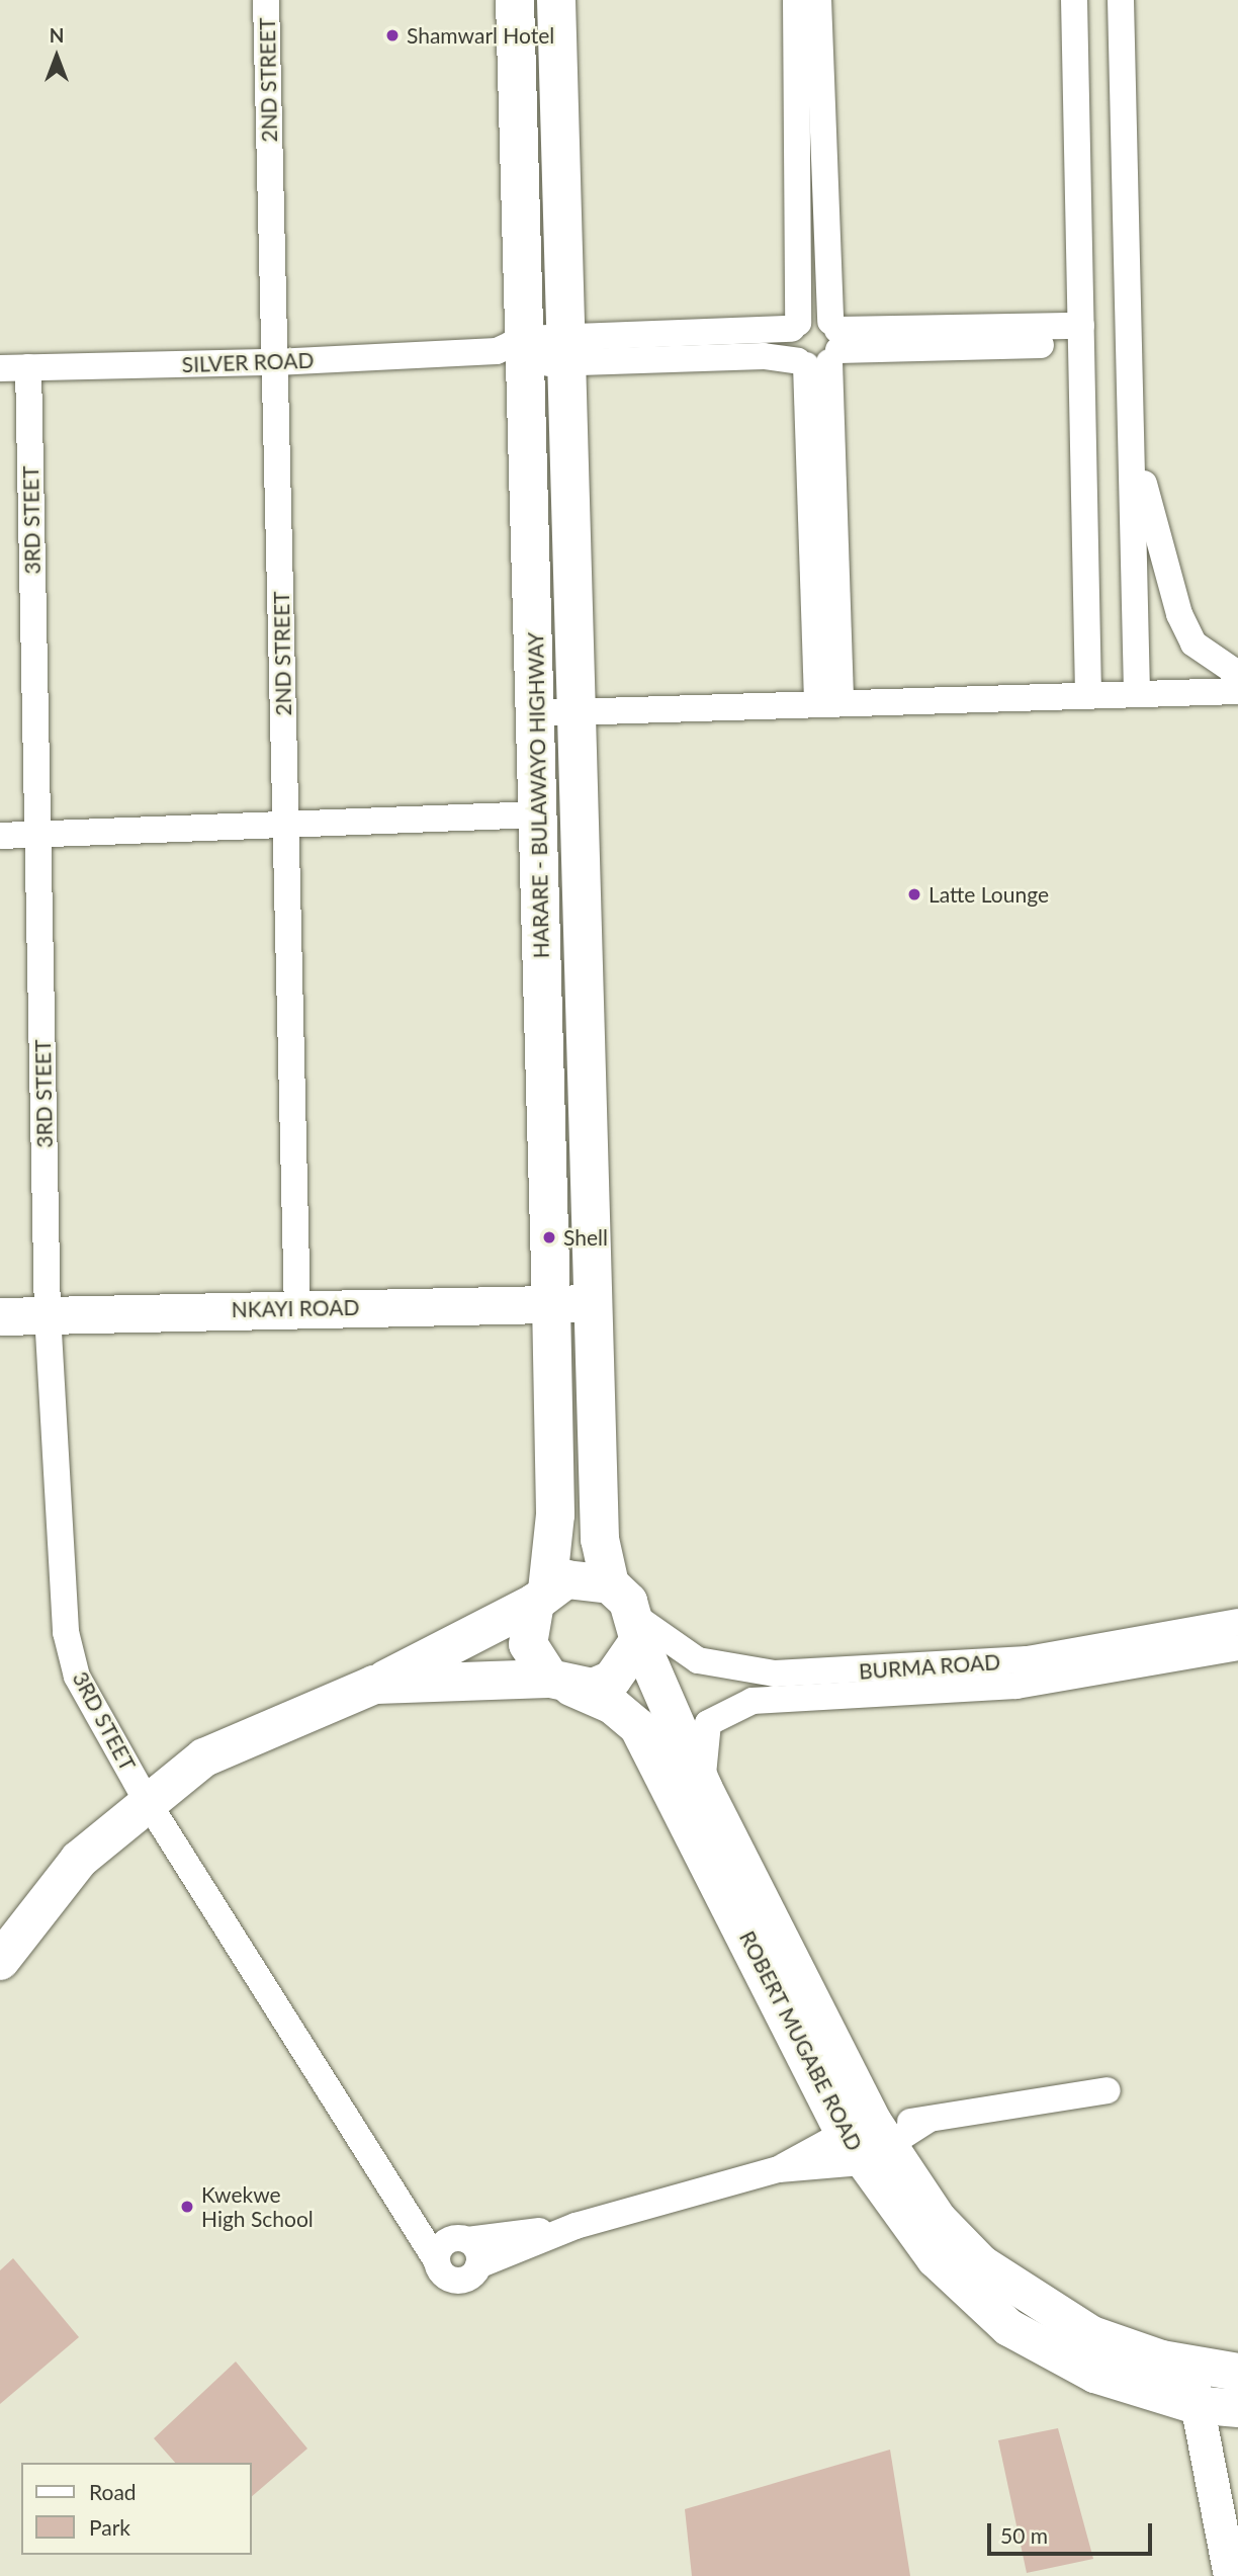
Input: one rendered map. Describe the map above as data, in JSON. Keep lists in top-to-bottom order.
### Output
{
  "streets": {
    "highway": ["HARARE - BULAWAYO HIGHWAY"],
    "main road": ["NKAYI ROAD", "ROBERT MUGABE ROAD"],
    "street": [
      "2ND STREET",
      "SILVER ROAD",
      "3RD STEET",
      "BURMA ROAD"
    ]
  },
  "crossings": [
    ["2ND STREET", "SILVER ROAD"],
    ["2ND STREET", "NKAYI ROAD"],
    ["SILVER ROAD", "3RD STEET"],
    ["SILVER ROAD", "HARARE - BULAWAYO HIGHWAY"],
    ["3RD STEET", "NKAYI ROAD"],
    ["HARARE - BULAWAYO HIGHWAY", "NKAYI ROAD"],
    ["HARARE - BULAWAYO HIGHWAY", "BURMA ROAD"],
    ["HARARE - BULAWAYO HIGHWAY", "ROBERT MUGABE ROAD"],
    ["BURMA ROAD", "ROBERT MUGABE ROAD"]
  ],
  "places": [
    "Shamwarl Hotel",
    "Latte Lounge",
    "Shell",
    "Kwekwe High School"
  ],
  "legend": ["Road", "Park"],
  "scale_bar": "50 m",
  "north": "top"
}
